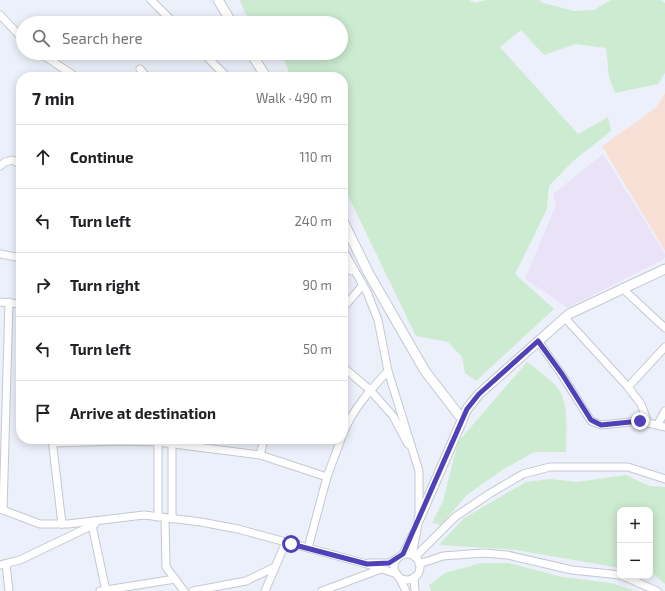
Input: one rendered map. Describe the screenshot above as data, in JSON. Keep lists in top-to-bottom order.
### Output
{
  "page": {
    "search": "Search here",
    "heading": ["7 min", "Walk · 490 m"],
    "list": [
      ["Continue", "110 m"],
      ["Turn left", "240 m"],
      ["Turn right", "90 m"],
      ["Turn left", "50 m"],
      "Arrive at destination"
    ],
    "map_buttons": ["+", "−"]
  }
}
